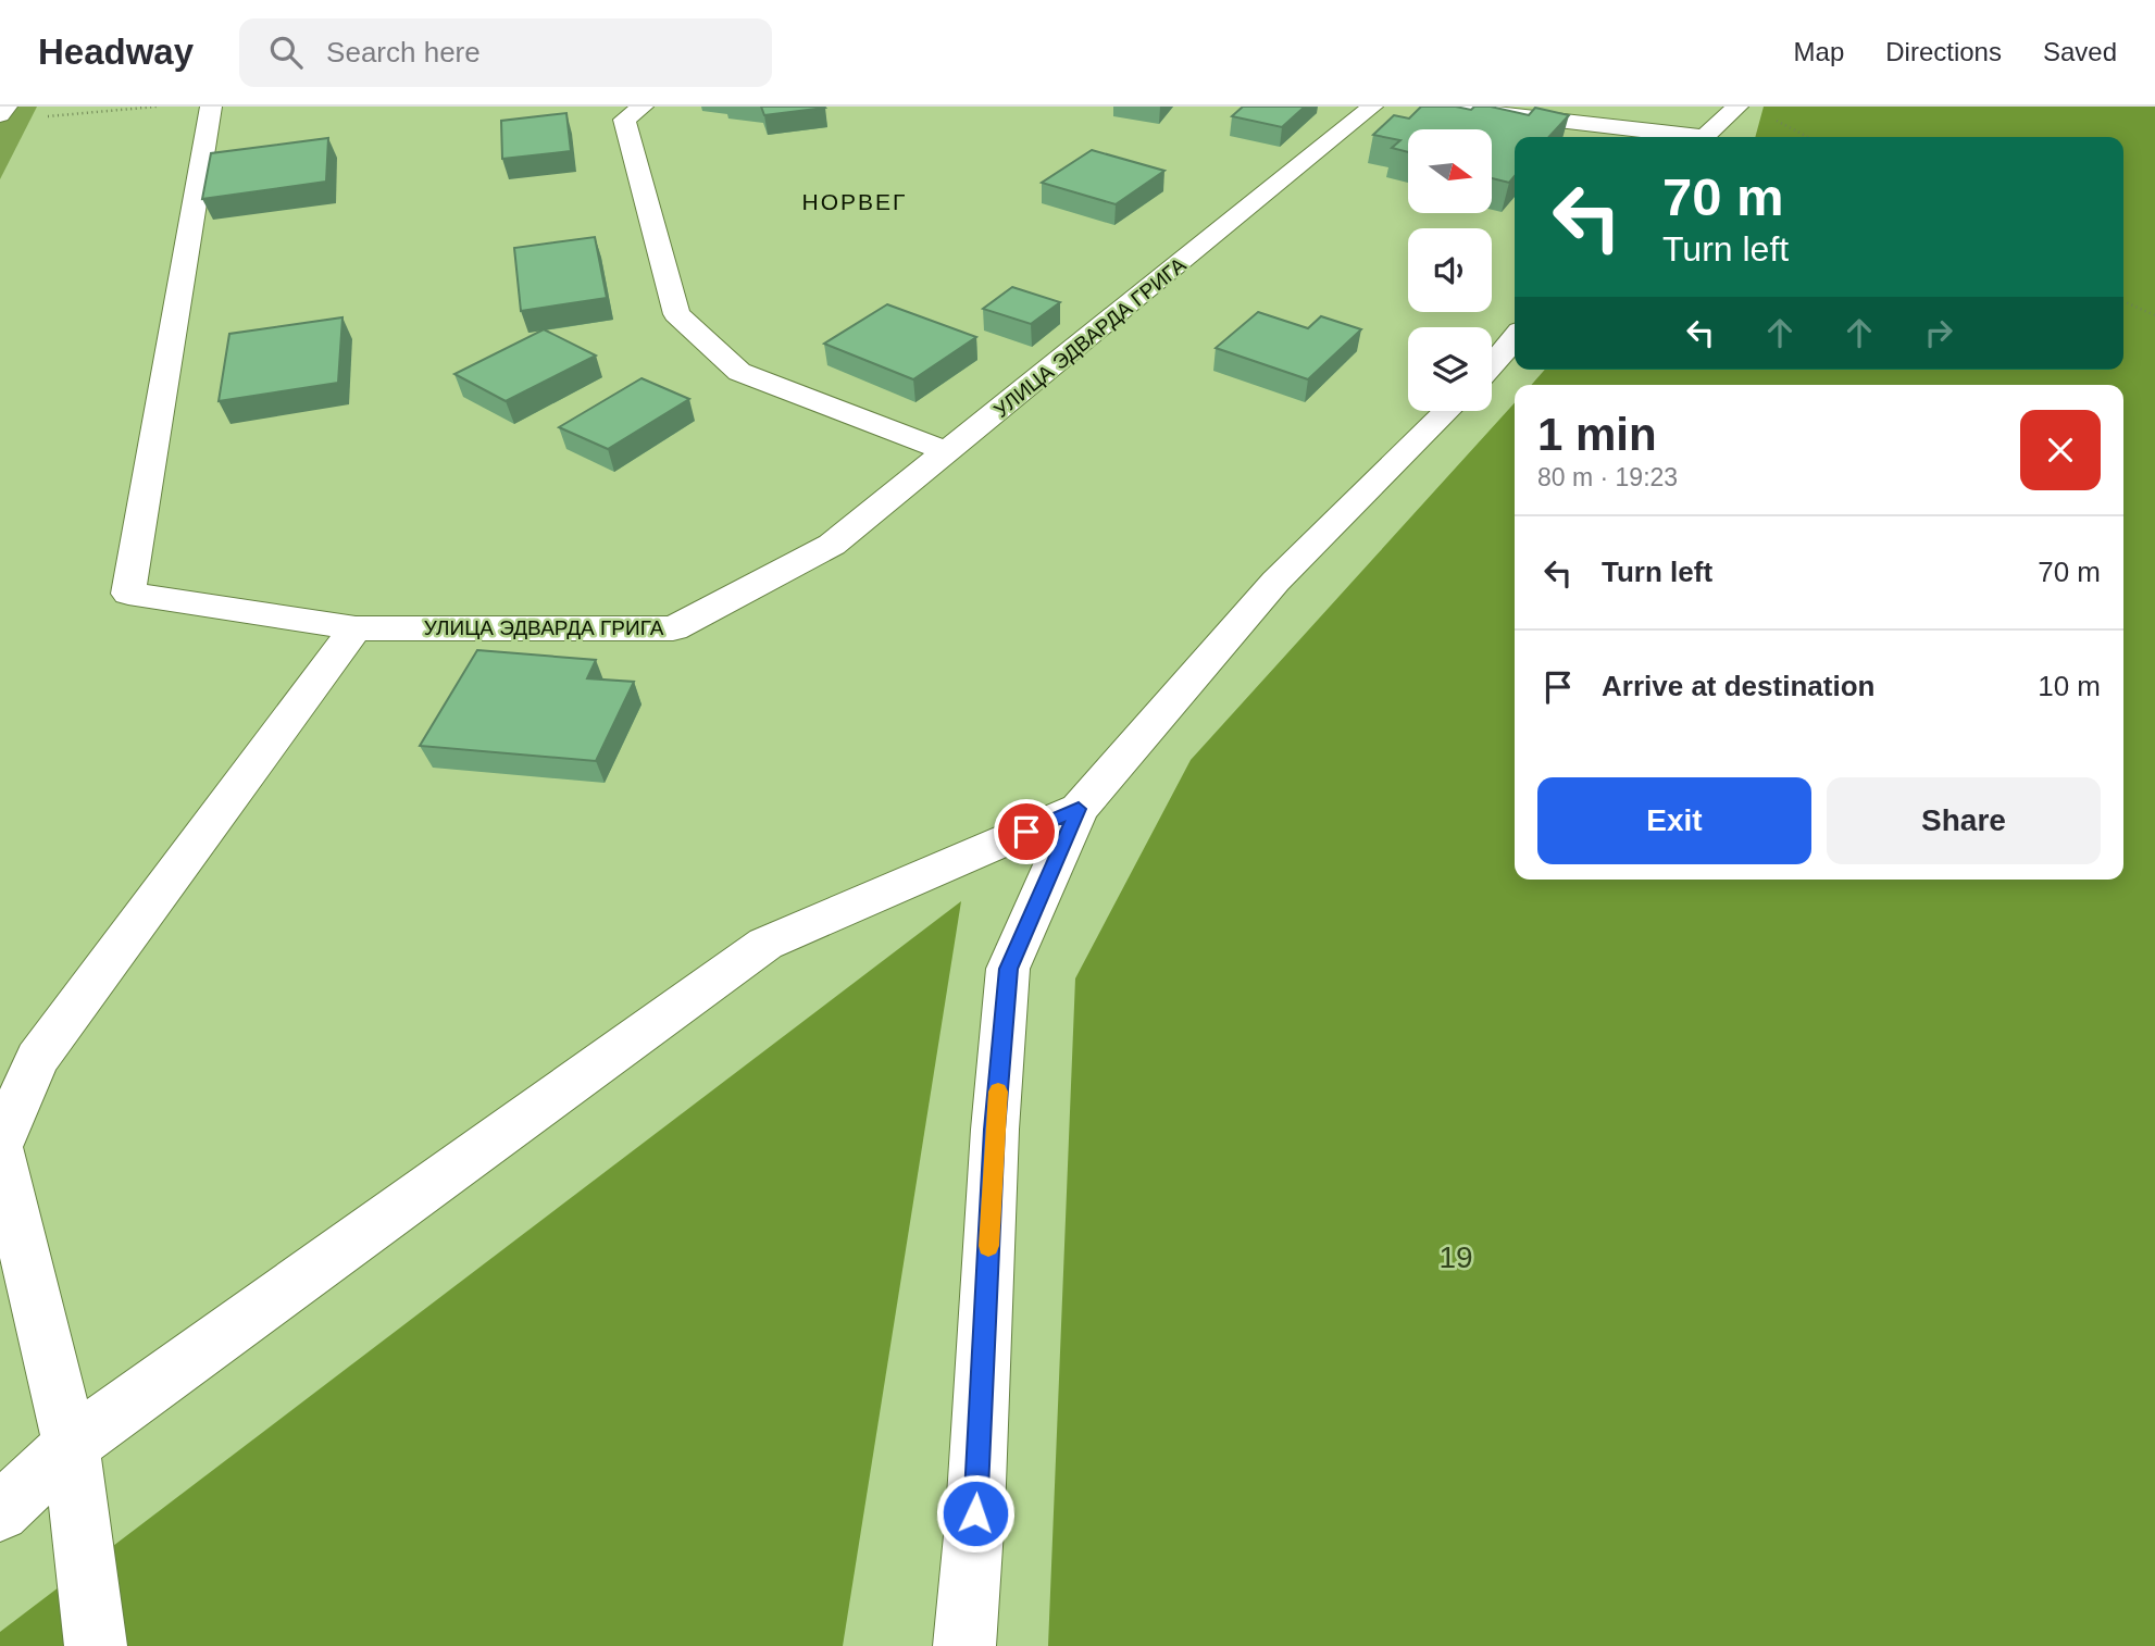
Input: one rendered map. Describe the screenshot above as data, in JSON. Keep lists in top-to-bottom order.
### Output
{
  "streets": {
    "street": ["УЛИЦА ЭДВАРДА ГРИГА"]
  },
  "districts": ["НОРВЕГ"],
  "parks": ["19"],
  "north": "right",
  "page": {
    "header": "Headway",
    "search": "Search here",
    "nav": ["Map", "Directions", "Saved"],
    "turn": ["70 m", "Turn left"],
    "heading": ["1 min", "80 m · 19:23"],
    "list": [
      {
        "name": "Turn left",
        "value": "70 m"
      },
      {
        "name": "Arrive at destination",
        "value": "10 m"
      }
    ],
    "buttons": ["Exit", "Share"]
  }
}
